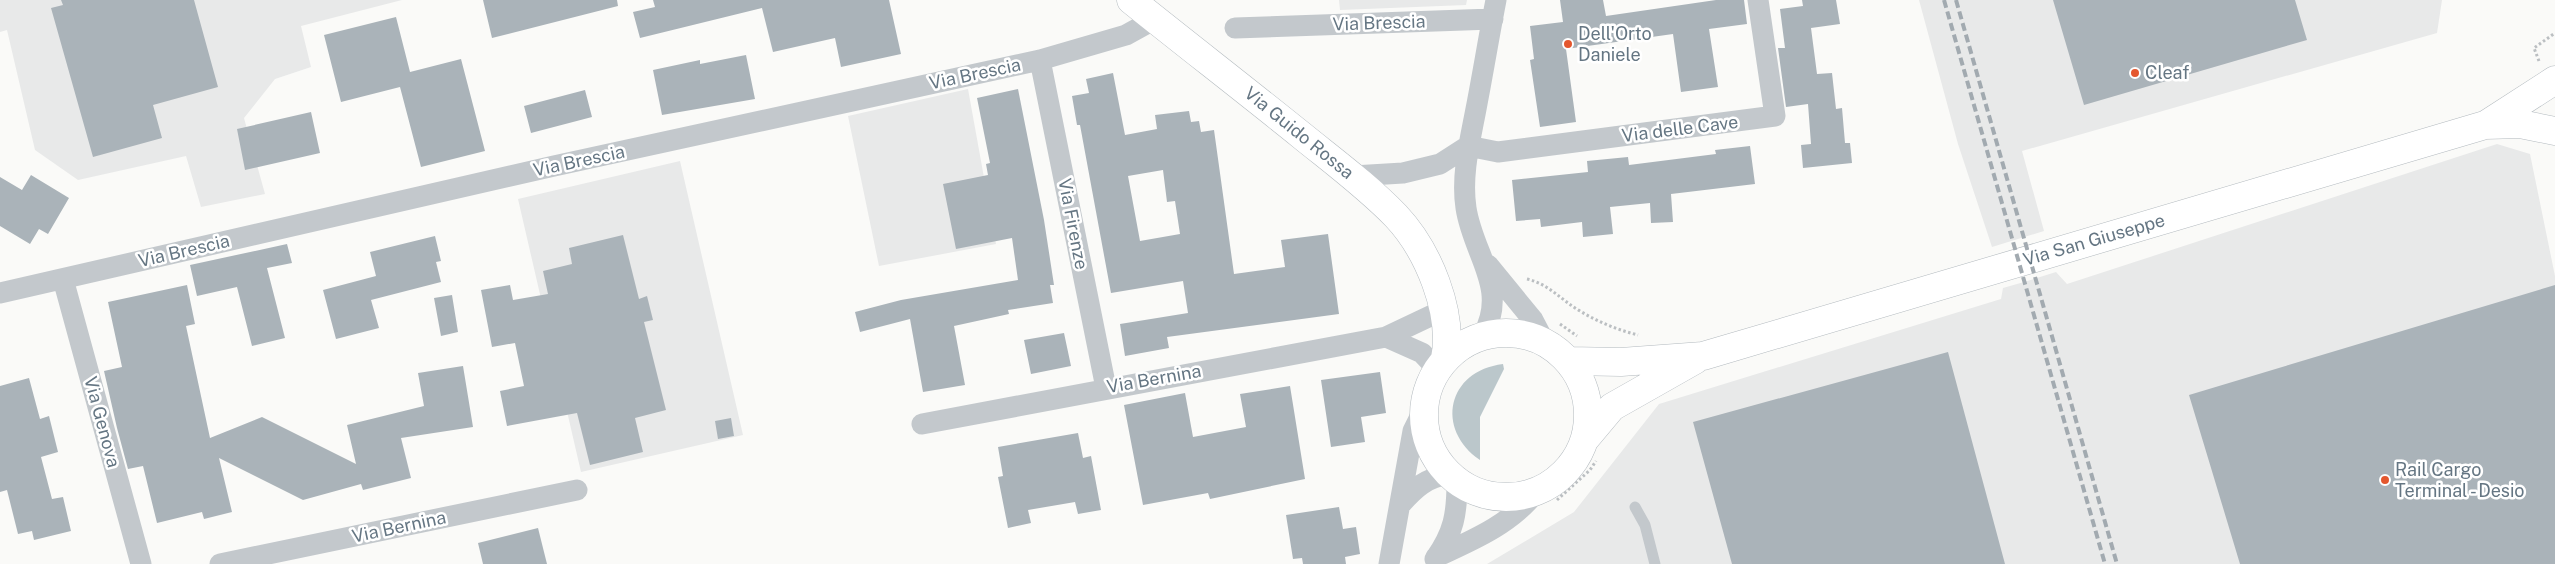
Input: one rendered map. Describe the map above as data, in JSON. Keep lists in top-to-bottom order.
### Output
{
  "streets": {
    "street": [
      "Via Brescia",
      "Via delle Cave",
      "Via Guido Rossa",
      "Via Firenze",
      "Via San Giuseppe",
      "Via Bernina",
      "Via Genova"
    ]
  },
  "crossings": [
    ["Via Brescia", "Via Guido Rossa"],
    ["Via Brescia", "Via Firenze"],
    ["Via Brescia", "Via Genova"],
    ["Via Guido Rossa", "Via San Giuseppe"],
    ["Via Guido Rossa", "Via Bernina"],
    ["Via Firenze", "Via Bernina"]
  ],
  "places": ["Dell'Orto Daniele", "Cleaf", "Rail Cargo Terminal - Desio"]
}
